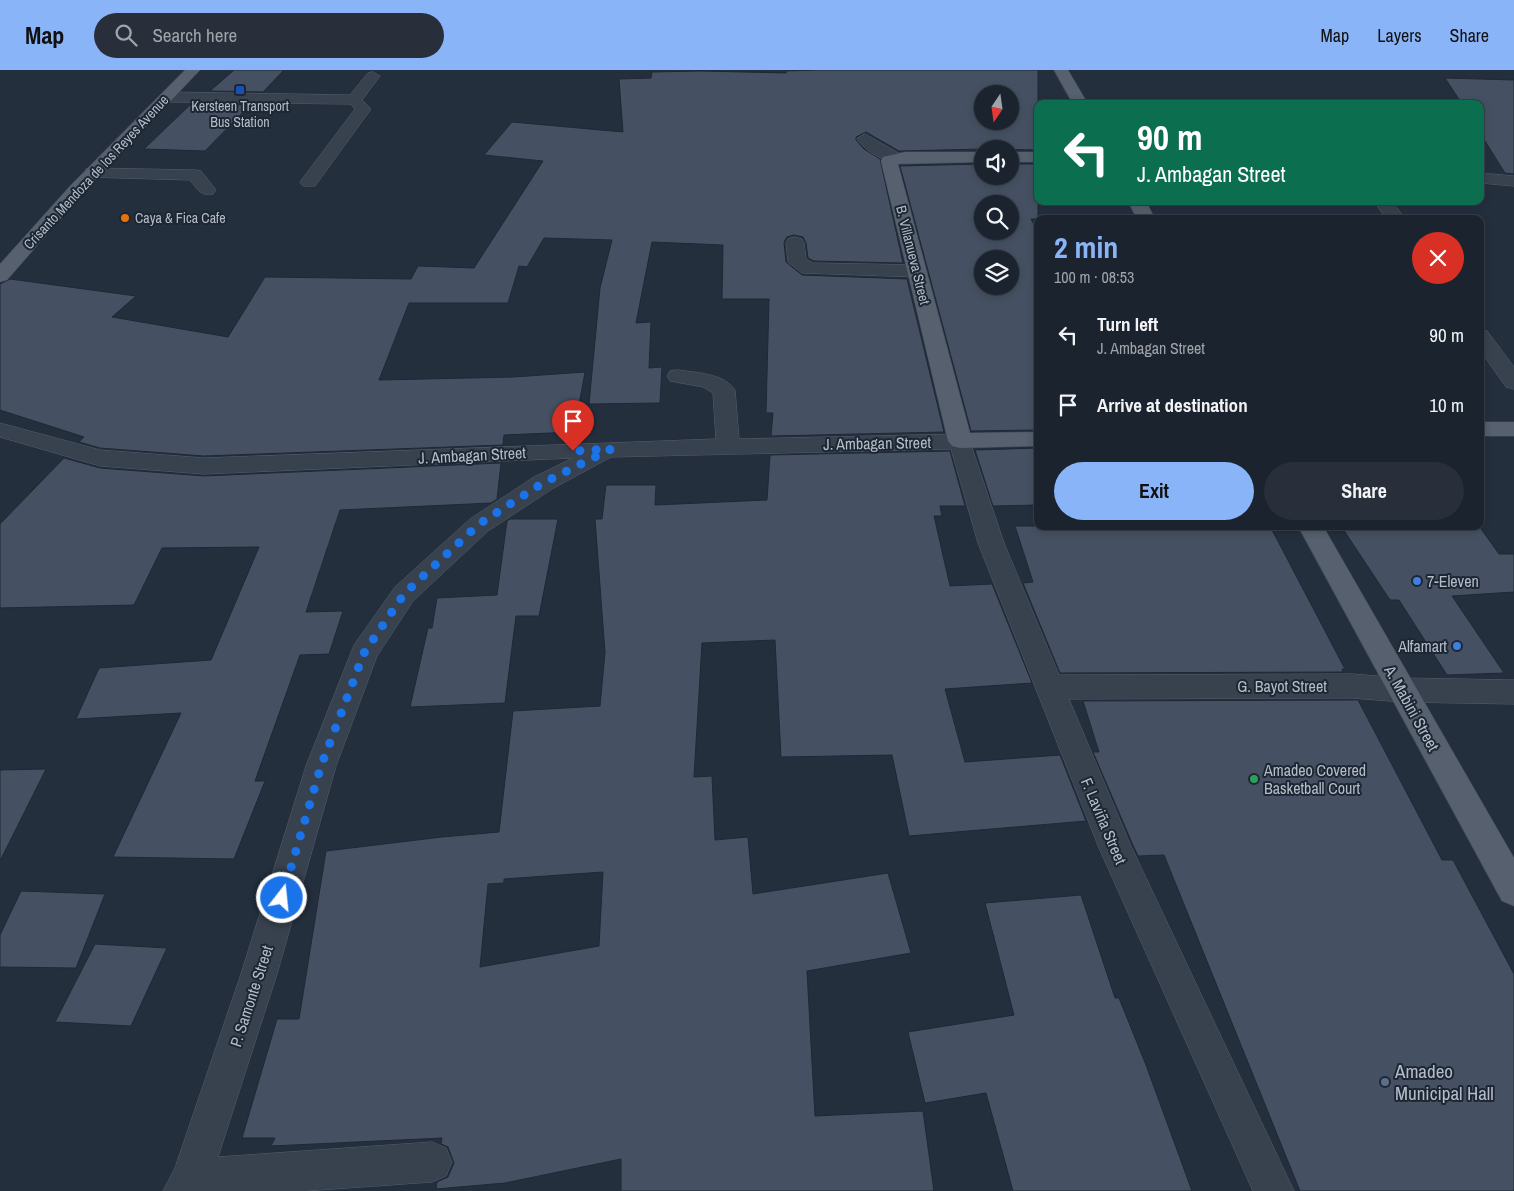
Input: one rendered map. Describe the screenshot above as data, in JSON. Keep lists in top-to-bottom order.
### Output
{
  "streets": {
    "main road": [
      "Crisanto Mendoza de los Reyes Avenue",
      "B. Villanueva Street",
      "J. Ambagan Street",
      "A. Mabini Street"
    ],
    "street": ["G. Bayot Street", "F. Laviña Street", "P. Samonte Street"]
  },
  "crossings": [
    ["B. Villanueva Street", "J. Ambagan Street"],
    ["B. Villanueva Street", "F. Laviña Street"],
    ["J. Ambagan Street", "F. Laviña Street"],
    ["J. Ambagan Street", "P. Samonte Street"],
    ["G. Bayot Street", "A. Mabini Street"],
    ["G. Bayot Street", "F. Laviña Street"]
  ],
  "places": {
    "transit": ["Kersteen Transport Bus Station"],
    "other": [
      "Caya & Fica Cafe",
      "7-Eleven",
      "Alfamart",
      "Amadeo Covered Basketball Court",
      "Amadeo Municipal Hall"
    ]
  },
  "north": "bottom",
  "page": {
    "header": "Map",
    "search": "Search here",
    "nav": ["Map", "Layers", "Share"],
    "turn": ["90 m", "J. Ambagan Street"],
    "heading": ["2 min", "100 m · 08:53"],
    "list": [
      {
        "name": "Turn left",
        "note": "J. Ambagan Street",
        "value": "90 m"
      },
      {
        "name": "Arrive at destination",
        "value": "10 m"
      }
    ],
    "buttons": ["Exit", "Share"]
  }
}
